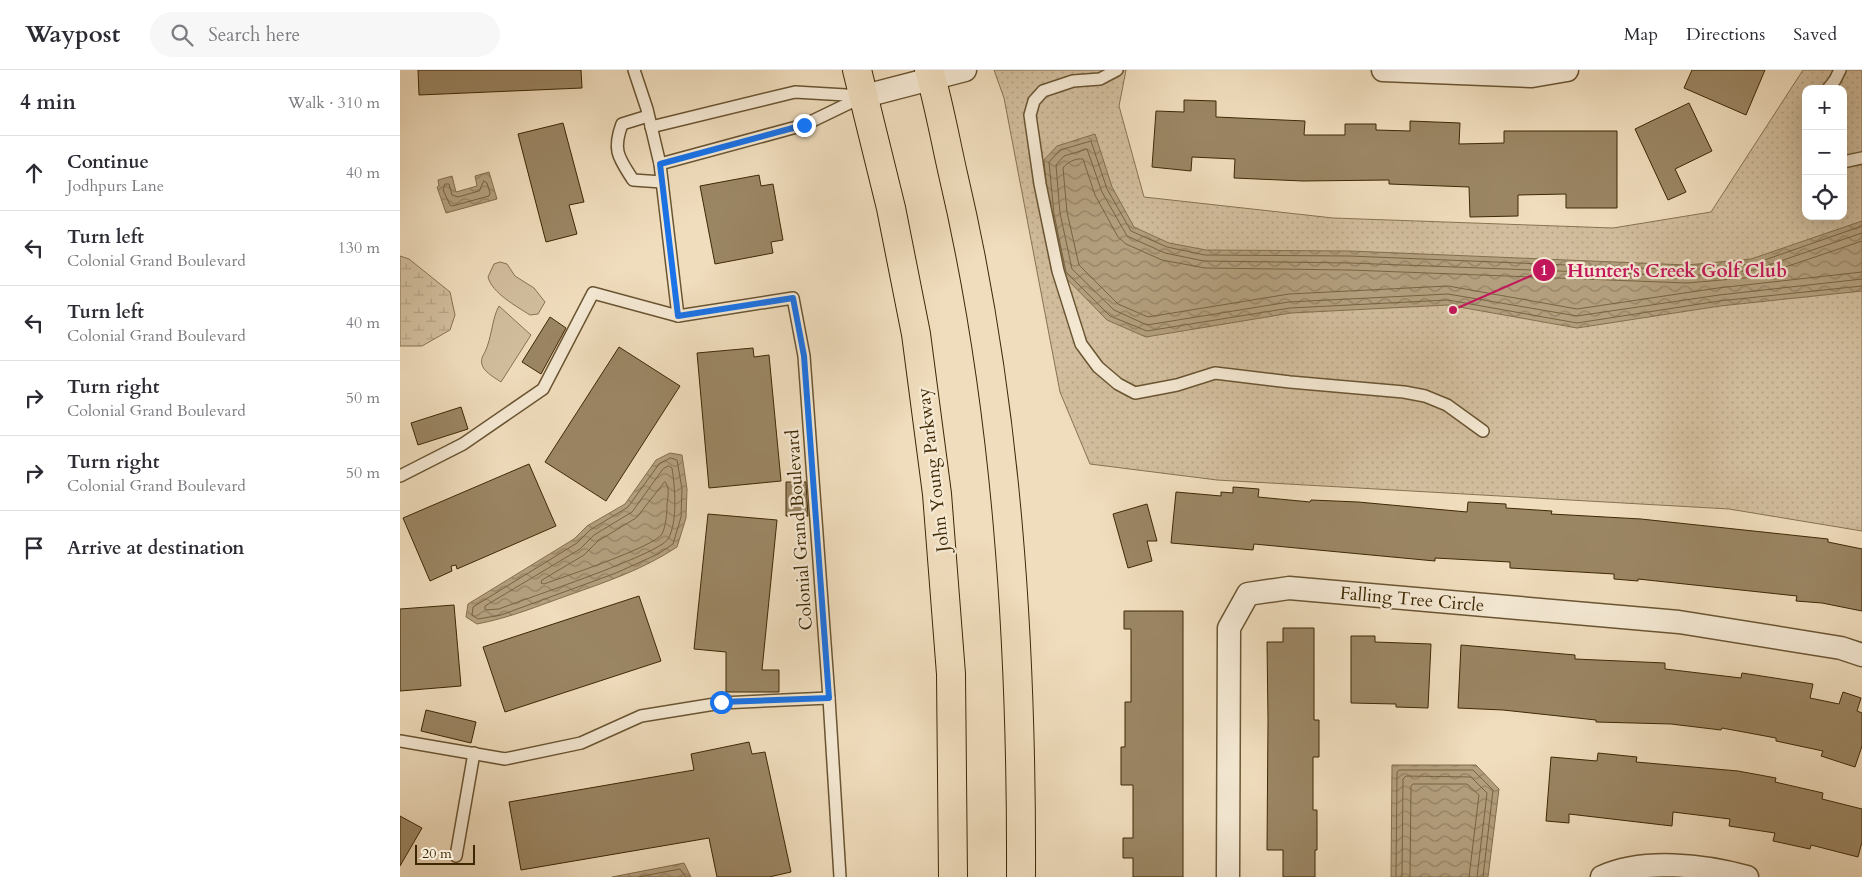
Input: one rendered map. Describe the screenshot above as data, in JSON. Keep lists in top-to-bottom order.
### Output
{
  "streets": {
    "highway": ["John Young Parkway"],
    "street": ["Falling Tree Circle"],
    "lane": ["Colonial Grand Boulevard"]
  },
  "places": ["Hunter's Creek Golf Club"],
  "scale_bar": "20 m",
  "page": {
    "header": "Waypost",
    "search": "Search here",
    "nav": ["Map", "Directions", "Saved"],
    "heading": ["4 min", "Walk · 310 m"],
    "map_buttons": ["+", "−"],
    "list": [
      ["Continue", "Jodhpurs Lane", "40 m"],
      ["Turn left", "Colonial Grand Boulevard", "130 m"],
      ["Turn left", "Colonial Grand Boulevard", "40 m"],
      ["Turn right", "Colonial Grand Boulevard", "50 m"],
      ["Turn right", "Colonial Grand Boulevard", "50 m"],
      "Arrive at destination"
    ],
    "scale": "20 m"
  }
}
